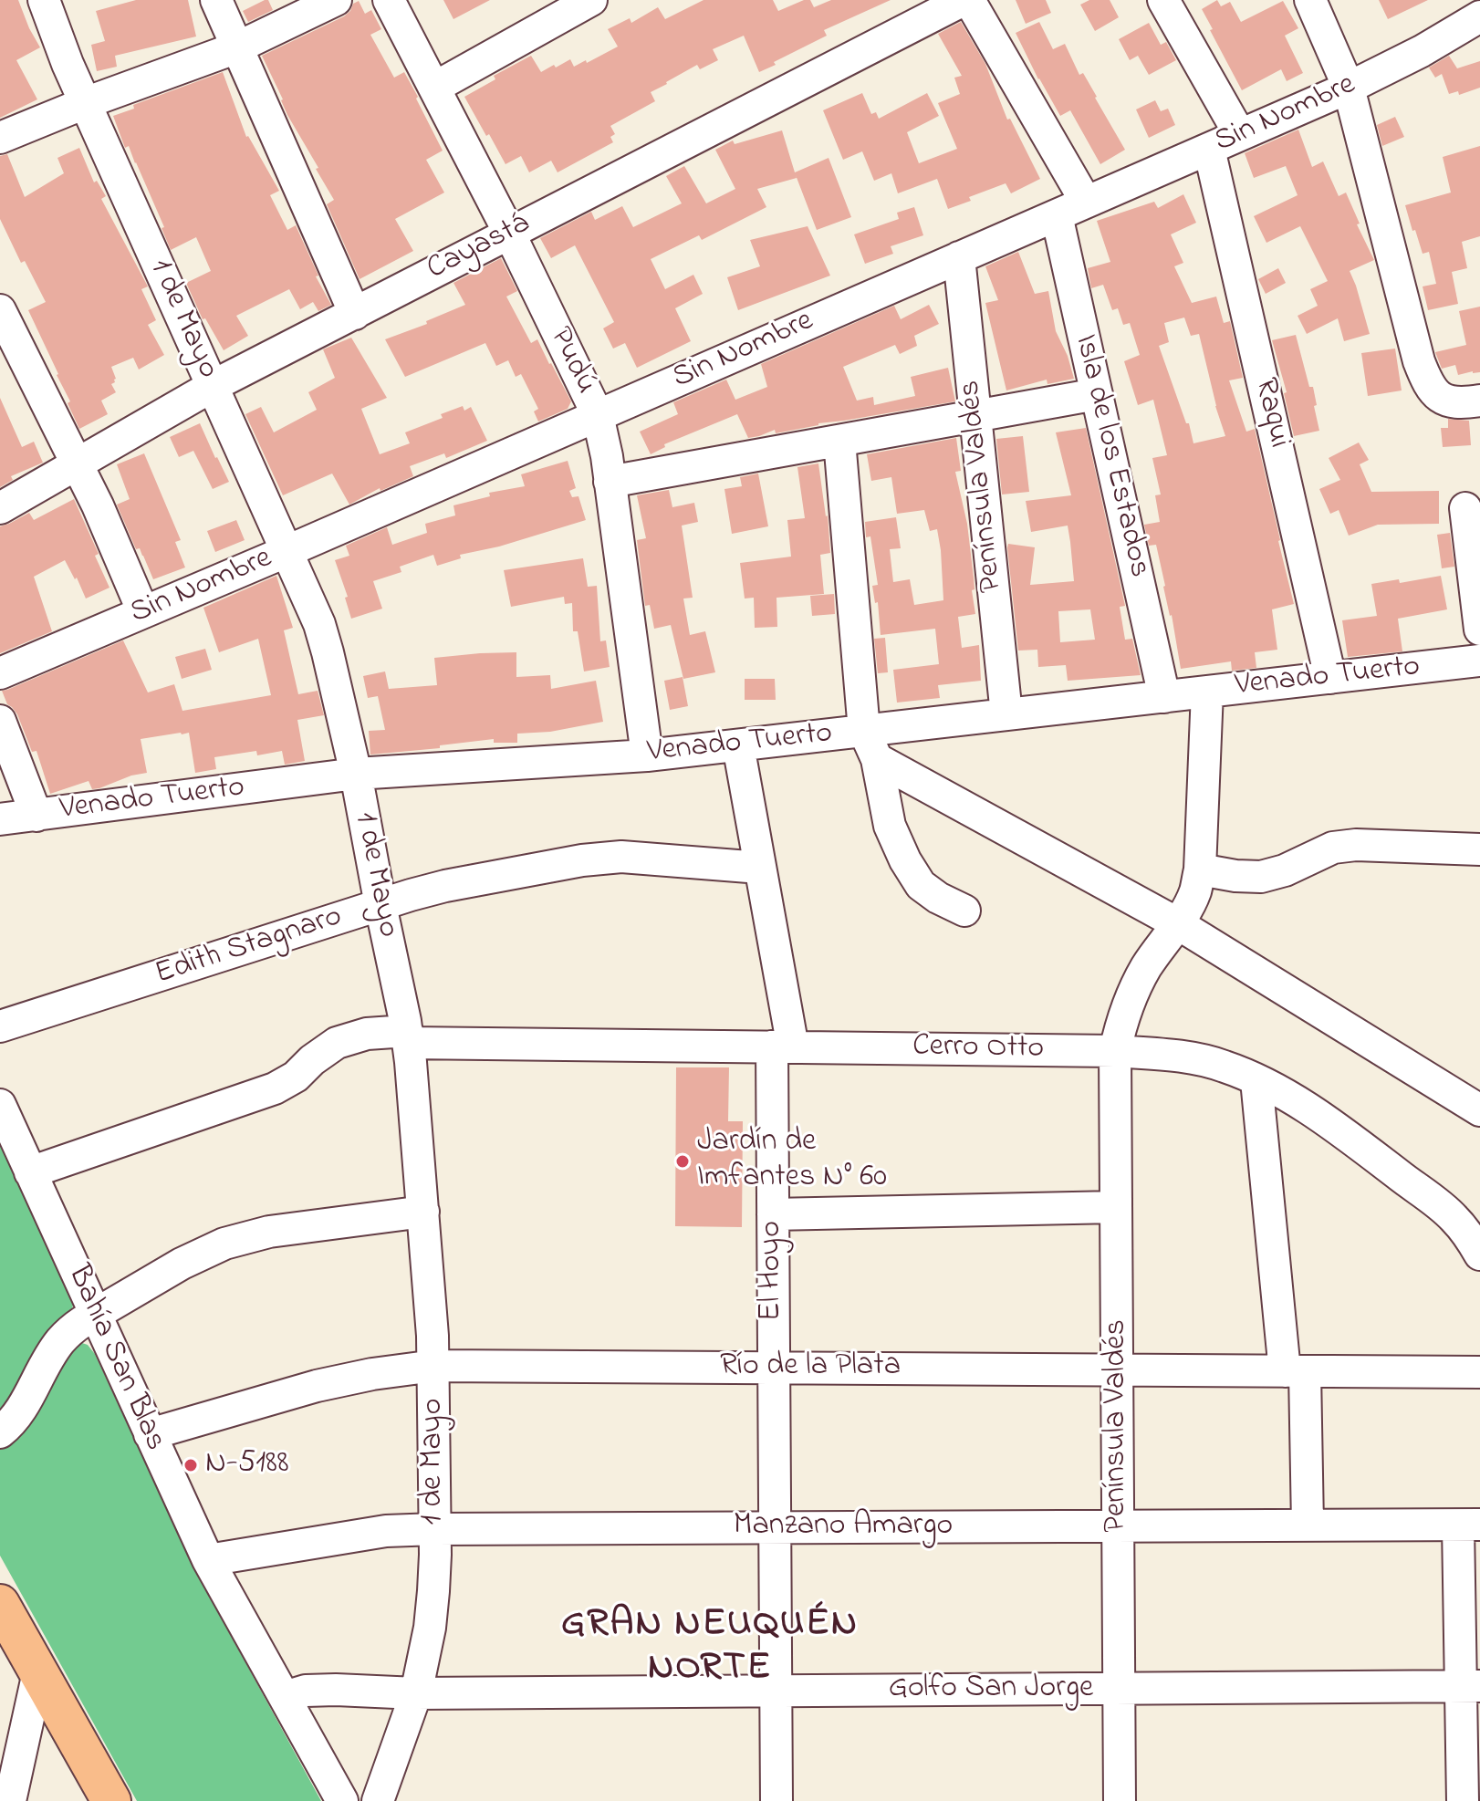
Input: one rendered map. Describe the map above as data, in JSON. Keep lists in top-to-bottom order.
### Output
{
  "streets": {
    "street": [
      "Sin Nombre",
      "Cayastá",
      "1 de Mayo",
      "Pudú",
      "Raqui",
      "Isla de los Estados",
      "Península Valdés",
      "Venado Tuerto",
      "Edith Stagnaro",
      "Cerro Otto",
      "El Hoyo",
      "Bahía San Blas",
      "Río de la Plata",
      "Manzano Amargo",
      "Golfo San Jorge"
    ]
  },
  "crossings": [
    ["Sin Nombre", "1 de Mayo"],
    ["Sin Nombre", "Pudú"],
    ["Sin Nombre", "Raqui"],
    ["Sin Nombre", "Isla de los Estados"],
    ["Sin Nombre", "Península Valdés"],
    ["Cayastá", "1 de Mayo"],
    ["Cayastá", "Pudú"],
    ["1 de Mayo", "Venado Tuerto"],
    ["1 de Mayo", "Edith Stagnaro"],
    ["1 de Mayo", "Cerro Otto"],
    ["1 de Mayo", "Río de la Plata"],
    ["1 de Mayo", "Manzano Amargo"],
    ["1 de Mayo", "Golfo San Jorge"],
    ["Pudú", "Venado Tuerto"],
    ["Raqui", "Venado Tuerto"],
    ["Isla de los Estados", "Venado Tuerto"],
    ["Península Valdés", "Venado Tuerto"],
    ["Península Valdés", "Cerro Otto"],
    ["Península Valdés", "Río de la Plata"],
    ["Península Valdés", "Manzano Amargo"],
    ["Península Valdés", "Golfo San Jorge"],
    ["Venado Tuerto", "El Hoyo"],
    ["Edith Stagnaro", "El Hoyo"],
    ["Cerro Otto", "El Hoyo"],
    ["Cerro Otto", "Bahía San Blas"],
    ["El Hoyo", "Río de la Plata"],
    ["El Hoyo", "Manzano Amargo"],
    ["El Hoyo", "Golfo San Jorge"],
    ["Bahía San Blas", "Río de la Plata"],
    ["Bahía San Blas", "Manzano Amargo"],
    ["Bahía San Blas", "Golfo San Jorge"]
  ],
  "districts": ["GRAN NEUQUÉN NORTE"],
  "places": ["Jardín de Imfantes N° 60", "N-5188"]
}
